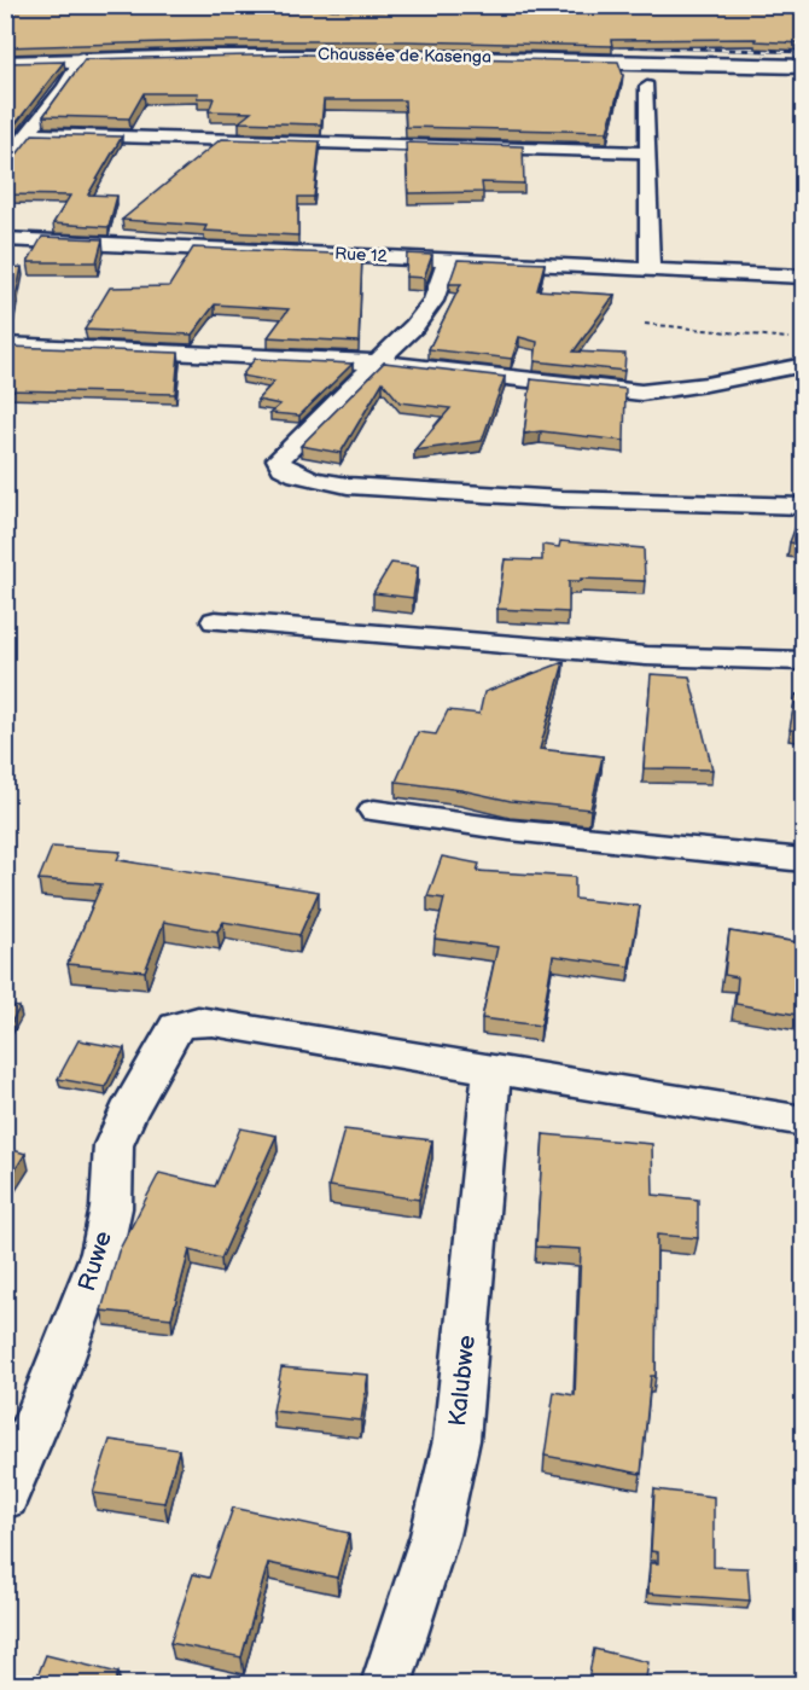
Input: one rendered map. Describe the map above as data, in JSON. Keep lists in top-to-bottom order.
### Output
{
  "streets": {
    "main road": ["Chaussée de Kasenga"],
    "street": ["Rue 12", "Ruwe", "Kalubwe"]
  },
  "crossings": [
    ["Ruwe", "Kalubwe"]
  ]
}
